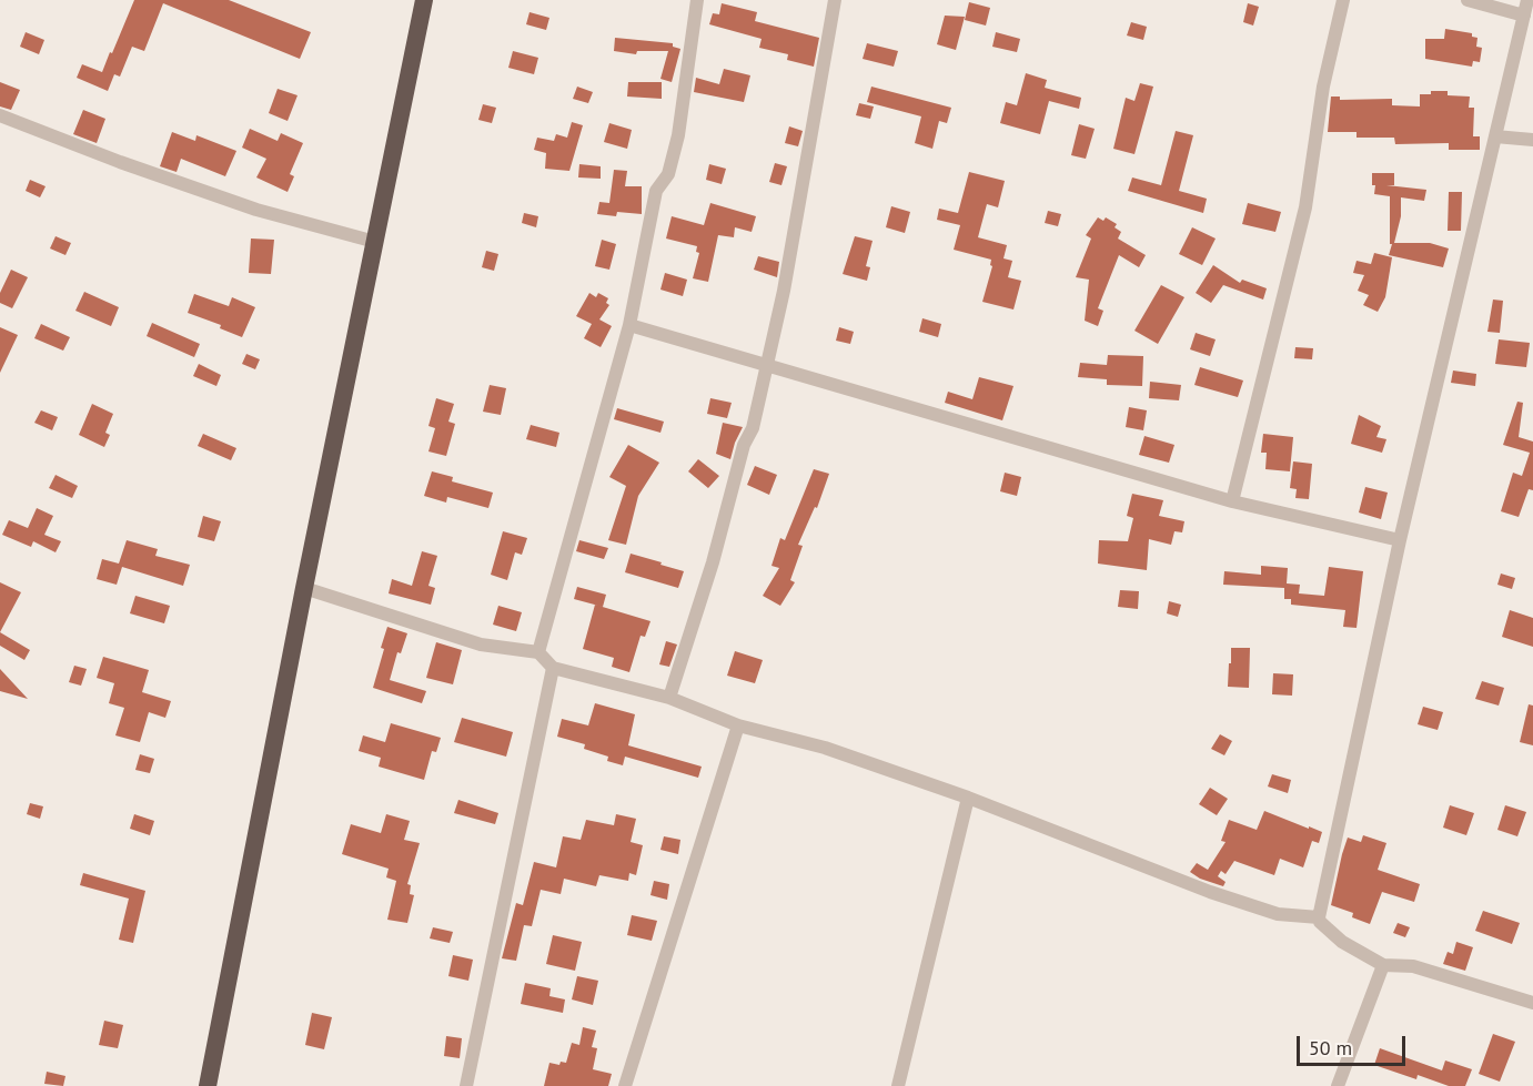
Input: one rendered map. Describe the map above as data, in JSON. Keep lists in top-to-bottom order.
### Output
{
  "scale_bar": "50 m"
}
